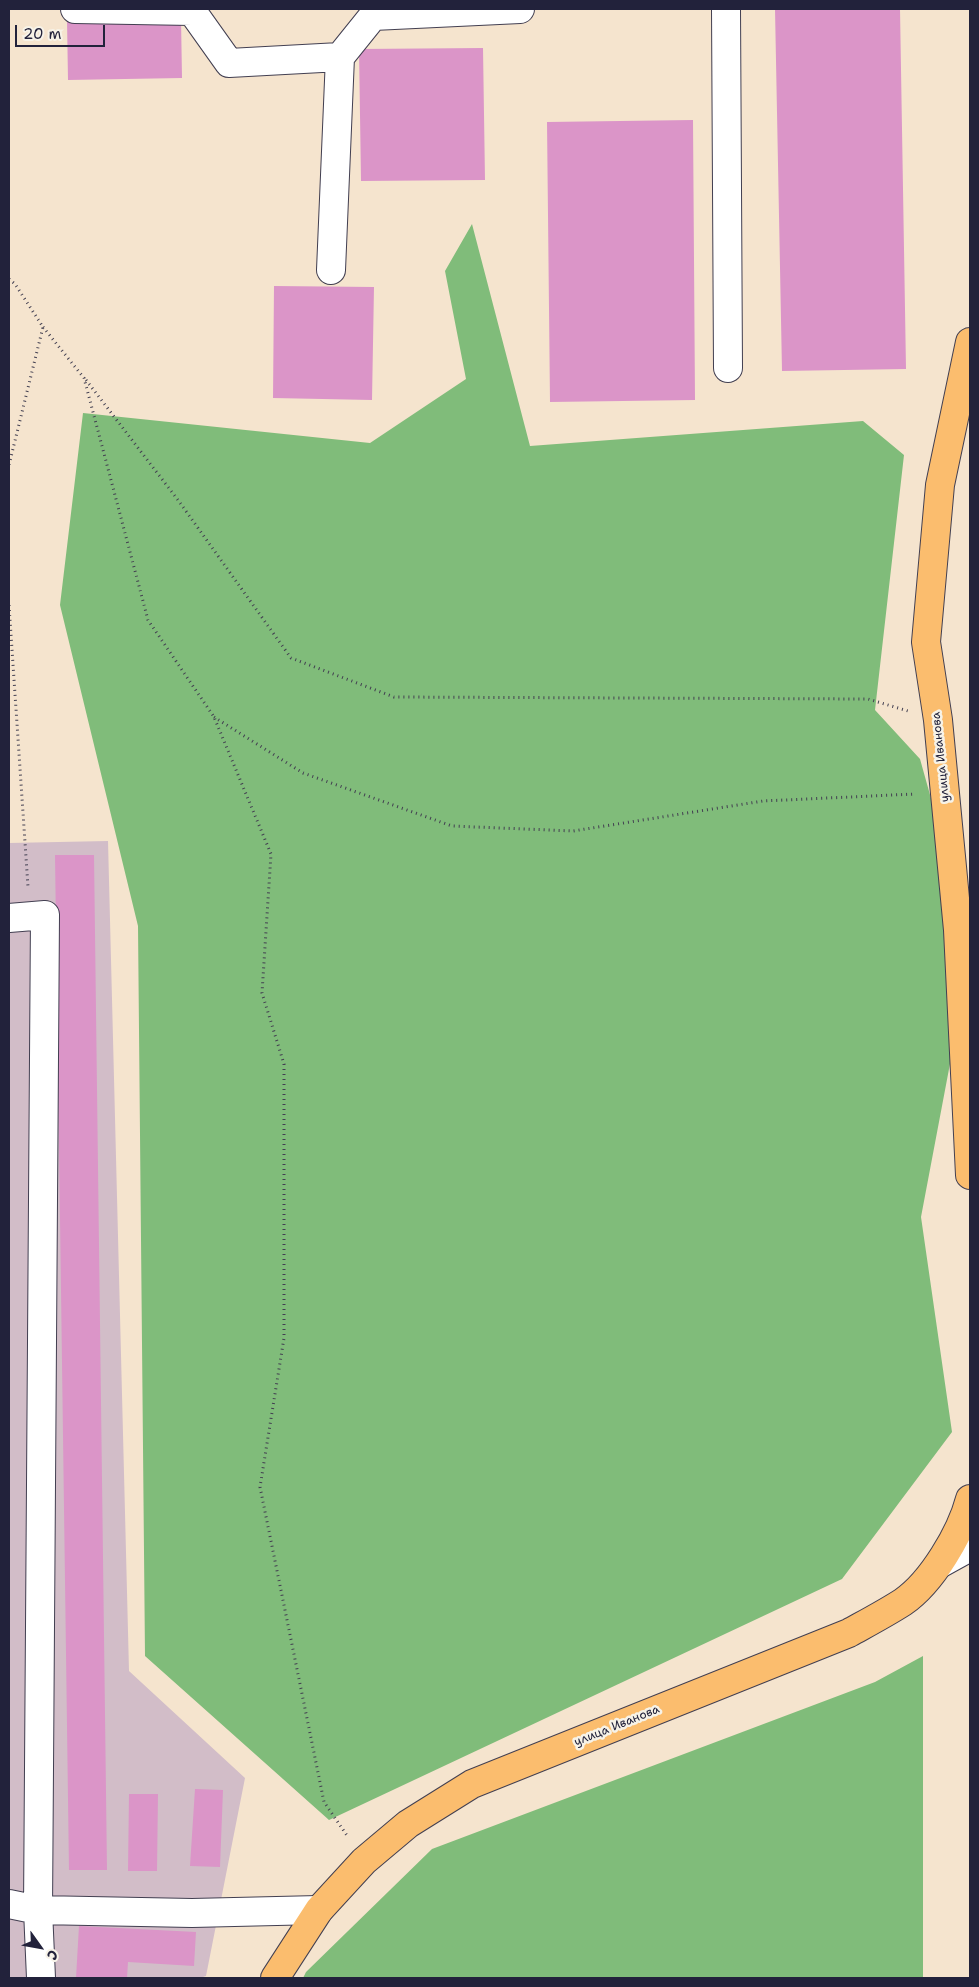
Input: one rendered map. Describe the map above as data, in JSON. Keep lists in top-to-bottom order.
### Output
{
  "streets": {
    "main road": ["улица Иванова"]
  },
  "scale_bar": "20 m",
  "north": "bottom right"
}
